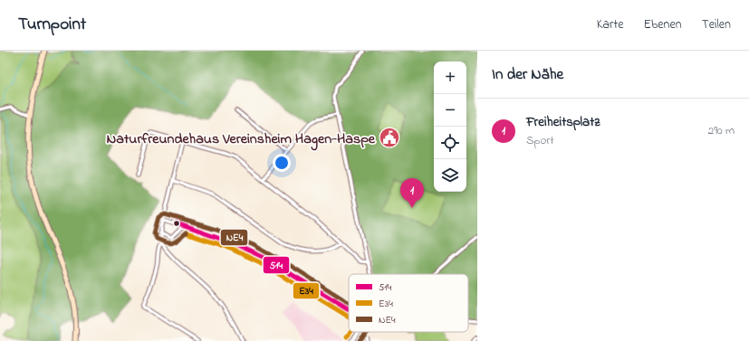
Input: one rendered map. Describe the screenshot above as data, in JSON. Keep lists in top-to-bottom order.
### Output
{
  "places": {
    "public building": ["Naturfreundehaus Vereinsheim Hagen-Haspe"]
  },
  "lines": ["transit line NE4", "transit line 514", "transit line E34"],
  "legend": ["514", "E34", "NE4"],
  "page": {
    "header": "Turnpoint",
    "nav": ["Karte", "Ebenen", "Teilen"],
    "heading": "In der Nähe",
    "map_buttons": ["+", "−"],
    "list": [
      {
        "mark": "1",
        "name": "Freiheitsplatz",
        "note": "Sport",
        "value": "290 m"
      }
    ],
    "pins": "1"
  }
}
